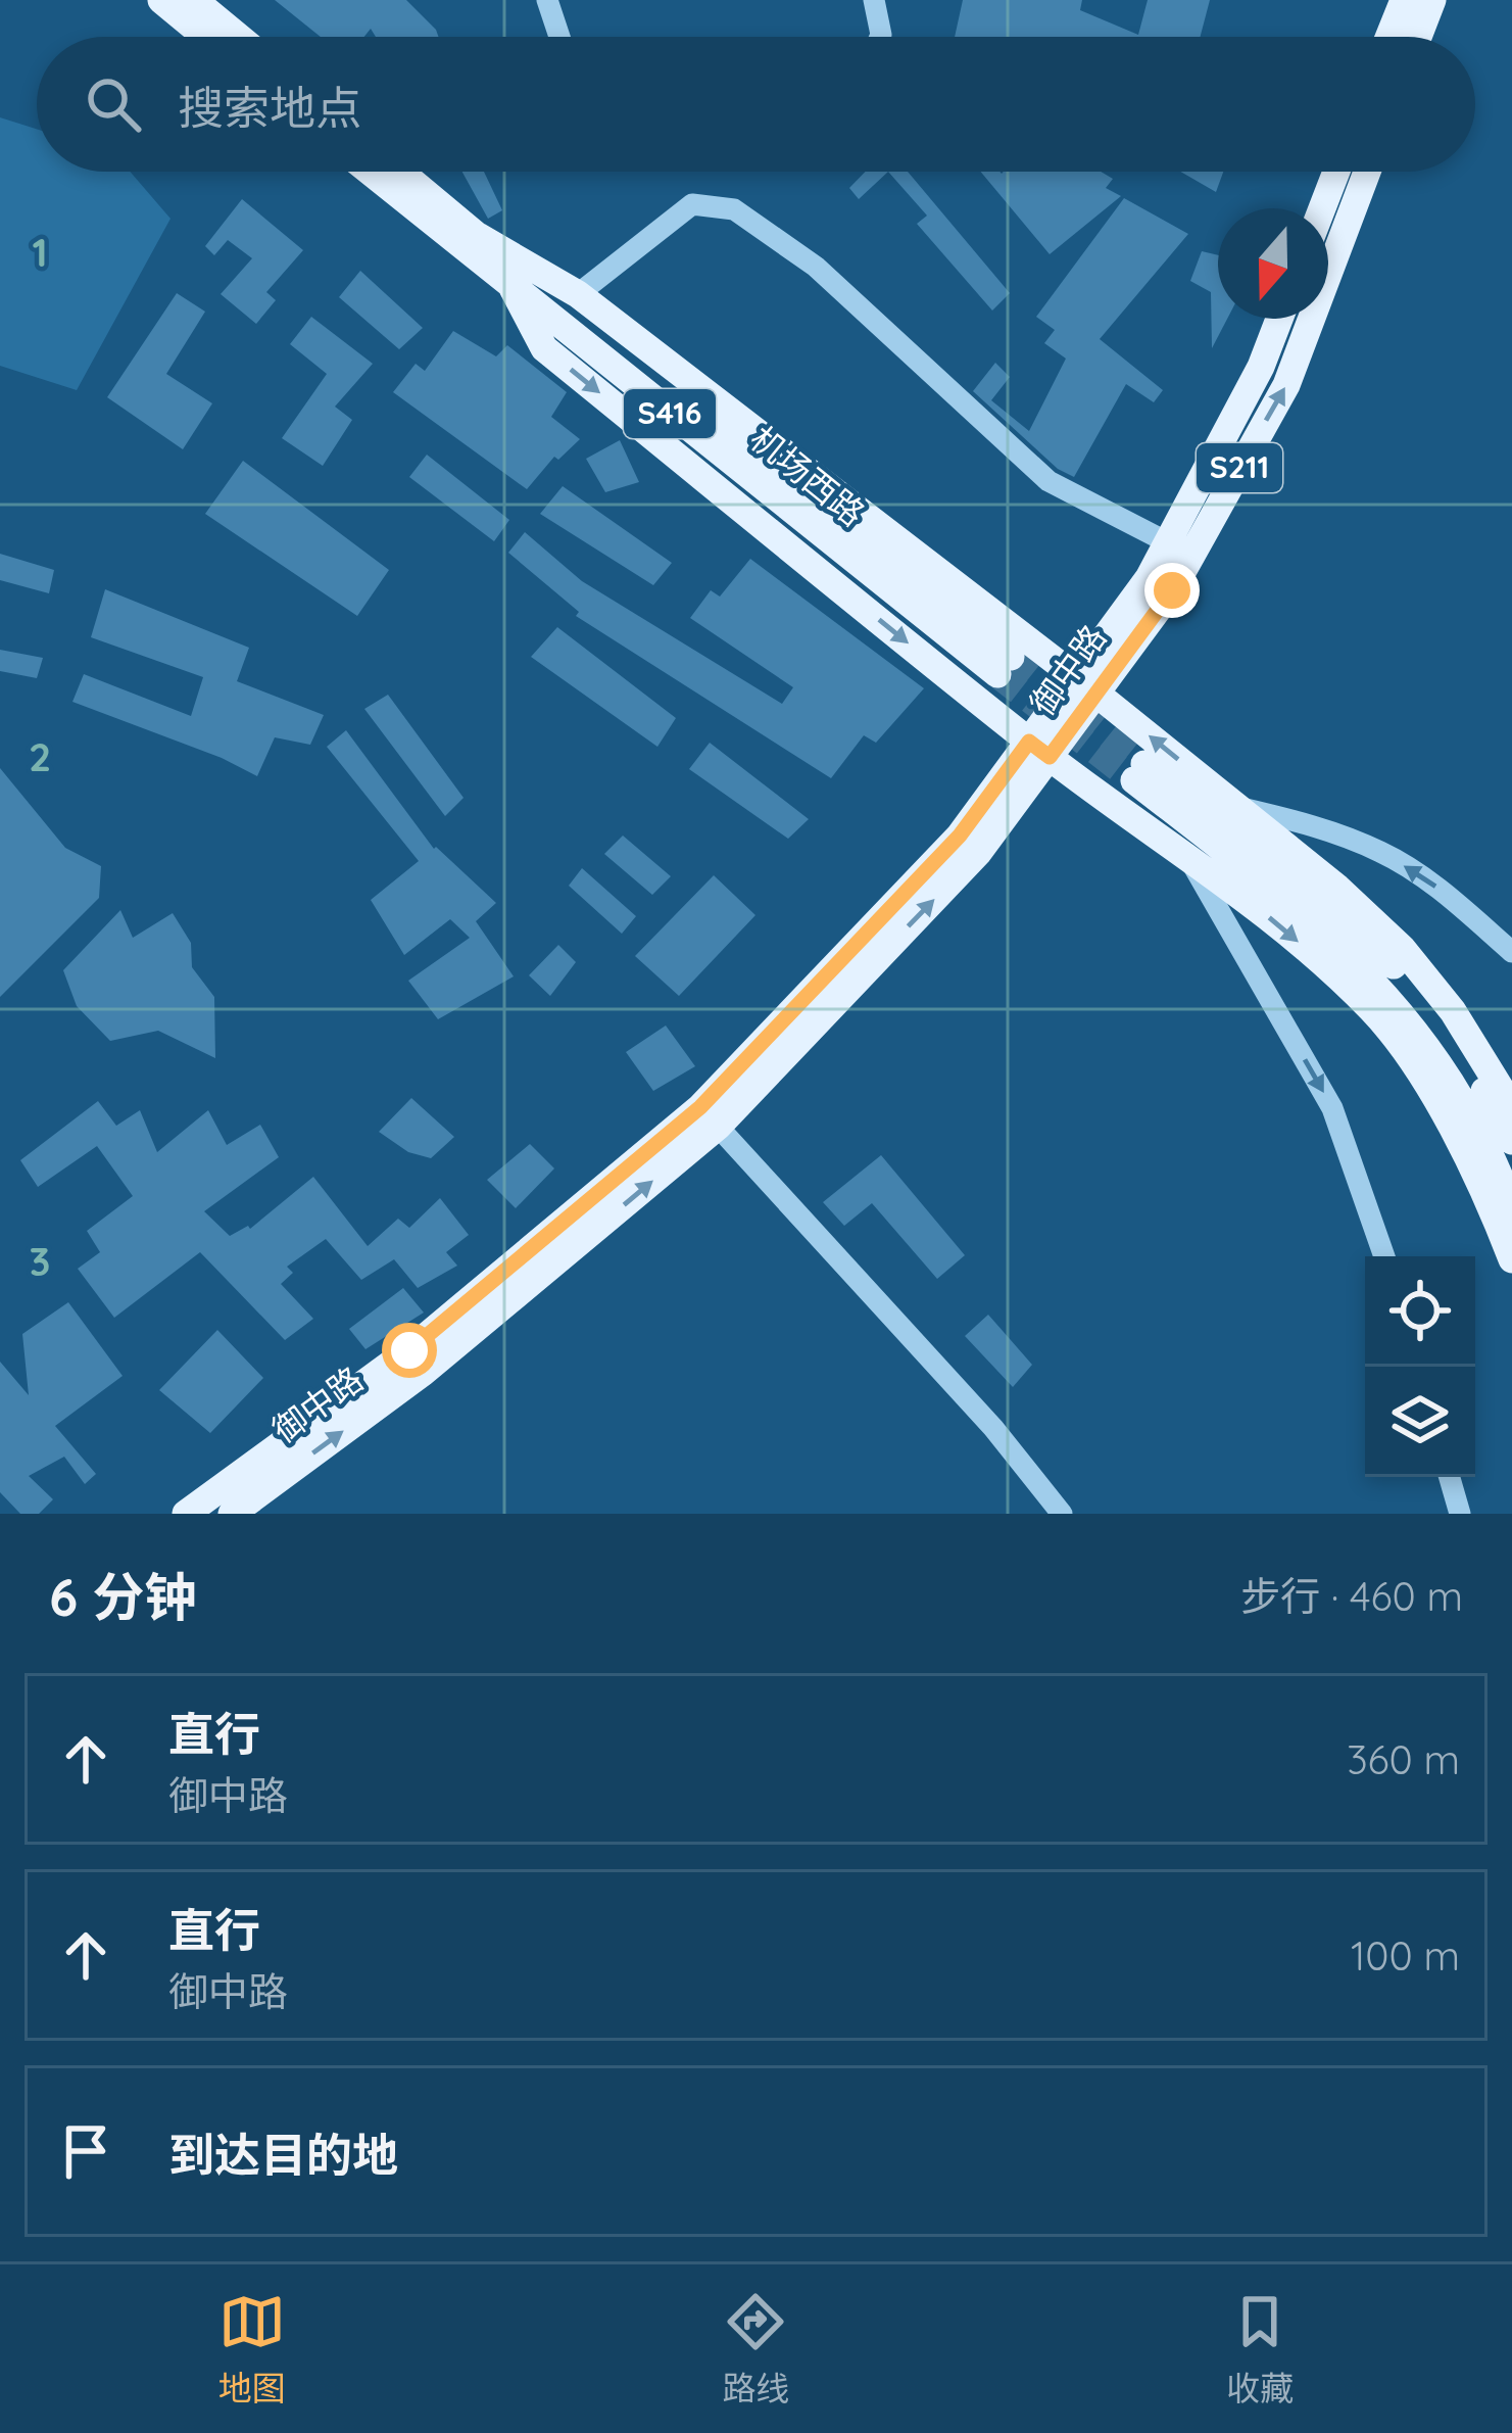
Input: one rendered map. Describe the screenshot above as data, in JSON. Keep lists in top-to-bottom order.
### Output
{
  "streets": {
    "main road": [
      "S416",
      "S211",
      "机场西路",
      "御中路"
    ]
  },
  "crossings": [
    ["S416", "机场西路"]
  ],
  "north": "bottom",
  "page": {
    "search": "搜索地点",
    "heading": ["6 分钟", "步行 · 460 m"],
    "list": [
      ["直行", "御中路", "360 m"],
      ["直行", "御中路", "100 m"],
      "到达目的地"
    ],
    "nav": ["地图", "路线", "收藏"]
  },
  "grid": {
    "rows": ["1", "2", "3"]
  }
}
